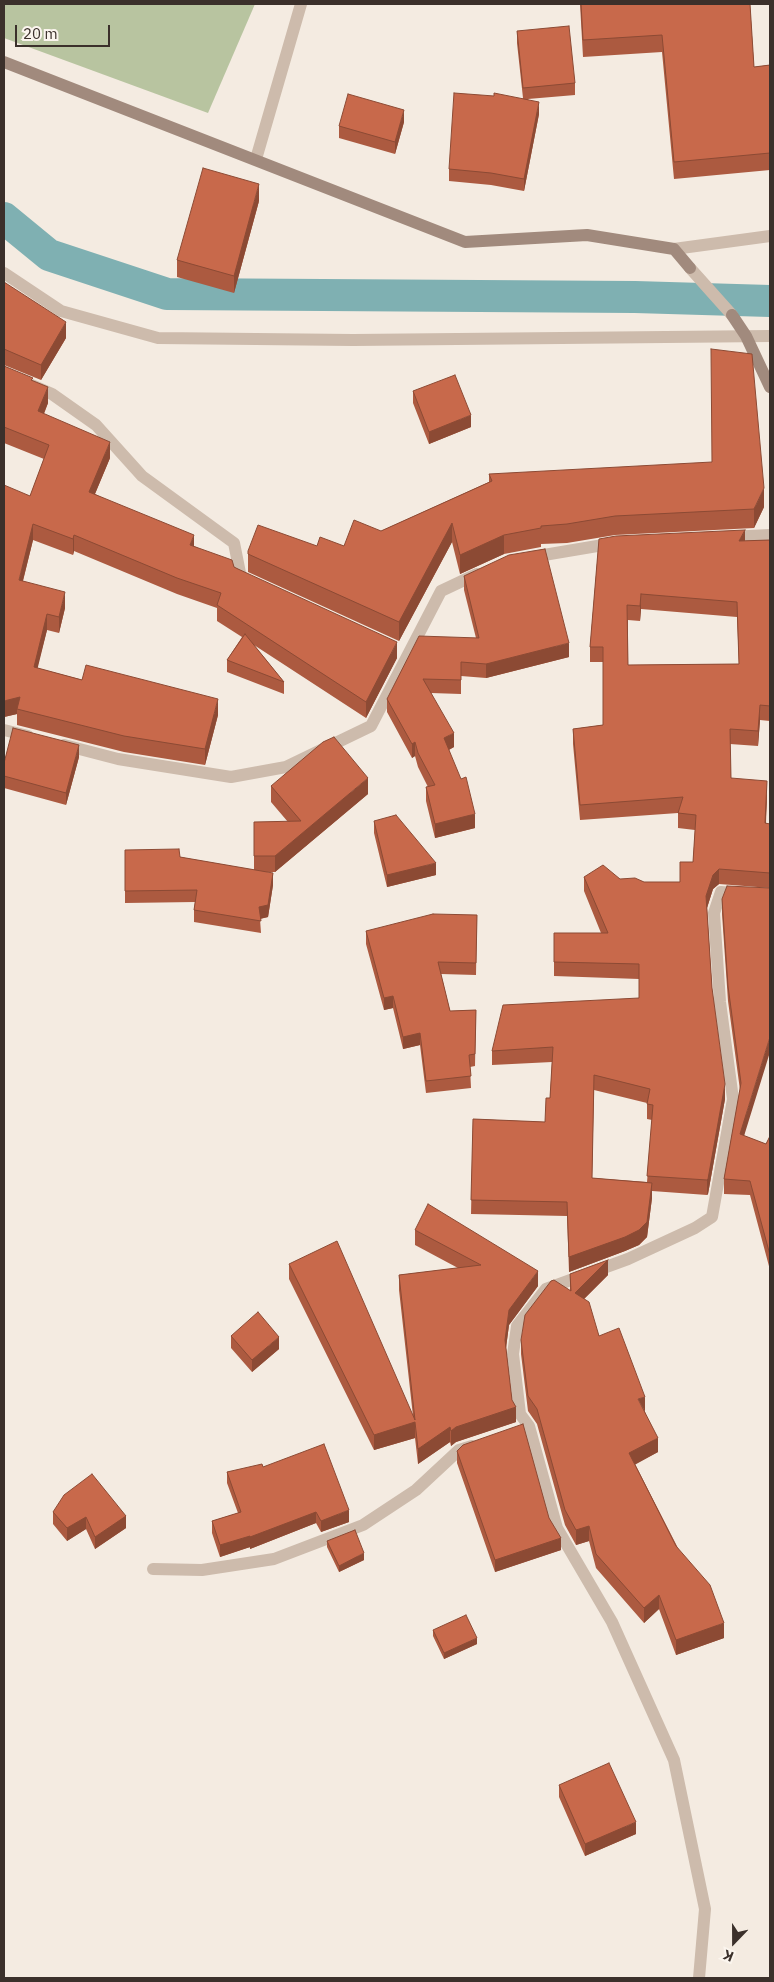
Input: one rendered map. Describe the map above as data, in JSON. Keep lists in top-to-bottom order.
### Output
{
  "scale_bar": "20 m",
  "north": "bottom"
}
